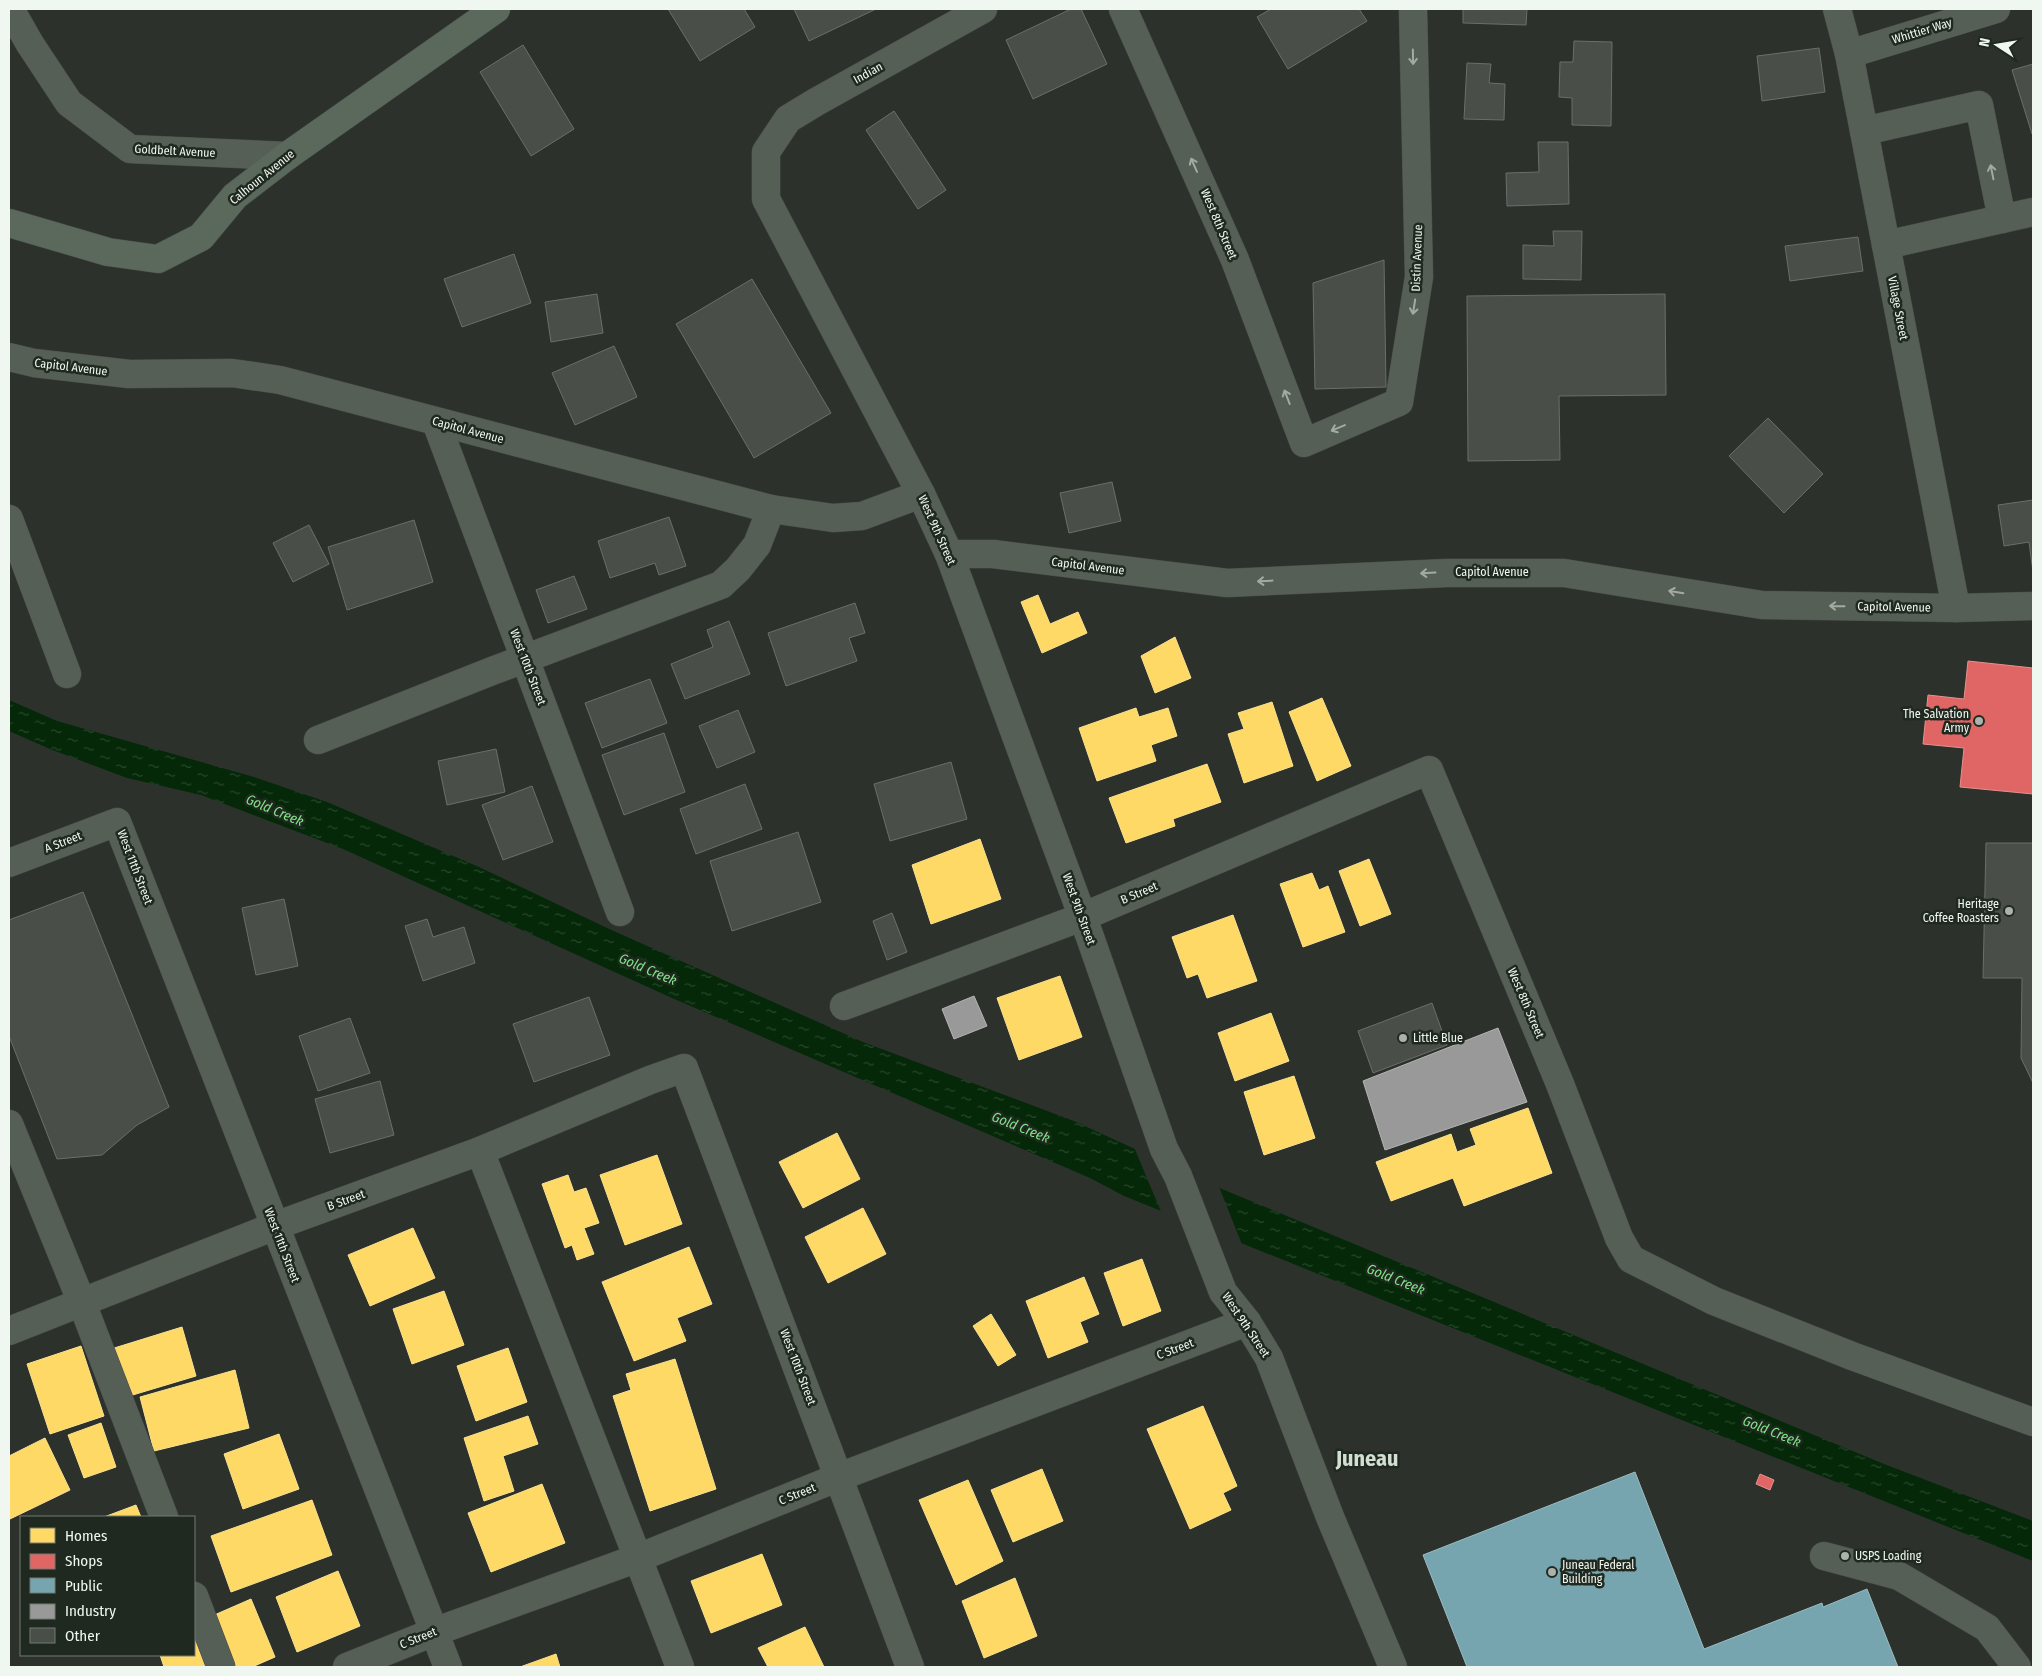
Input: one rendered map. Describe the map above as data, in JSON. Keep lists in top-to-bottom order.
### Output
{
  "streets": {
    "main road": ["Calhoun Avenue"],
    "street": [
      "Whittier Way",
      "Indian",
      "Goldbelt Avenue",
      "West 8th Street",
      "Distin Avenue",
      "Village Street",
      "Capitol Avenue",
      "West 9th Street",
      "West 10th Street",
      "A Street",
      "West 11th Street",
      "B Street",
      "C Street"
    ]
  },
  "crossings": [
    ["Whittier Way", "Village Street"],
    ["Indian", "West 9th Street"],
    ["Goldbelt Avenue", "Calhoun Avenue"],
    ["West 8th Street", "Distin Avenue"],
    ["West 8th Street", "B Street"],
    ["Village Street", "Capitol Avenue"],
    ["Capitol Avenue", "West 9th Street"],
    ["Capitol Avenue", "West 10th Street"],
    ["West 9th Street", "B Street"],
    ["West 9th Street", "C Street"],
    ["West 10th Street", "B Street"],
    ["West 10th Street", "C Street"],
    ["A Street", "West 11th Street"],
    ["West 11th Street", "B Street"],
    ["West 11th Street", "C Street"]
  ],
  "one_way": ["Distin Avenue", "Capitol Avenue"],
  "districts": ["Juneau"],
  "water": ["Gold Creek"],
  "places": [
    "The Salvation Army",
    "Heritage Coffee Roasters",
    "Little Blue",
    "USPS Loading",
    "Juneau Federal Building"
  ],
  "legend": [
    "Homes",
    "Shops",
    "Public",
    "Industry",
    "Other"
  ],
  "north": "left"
}
